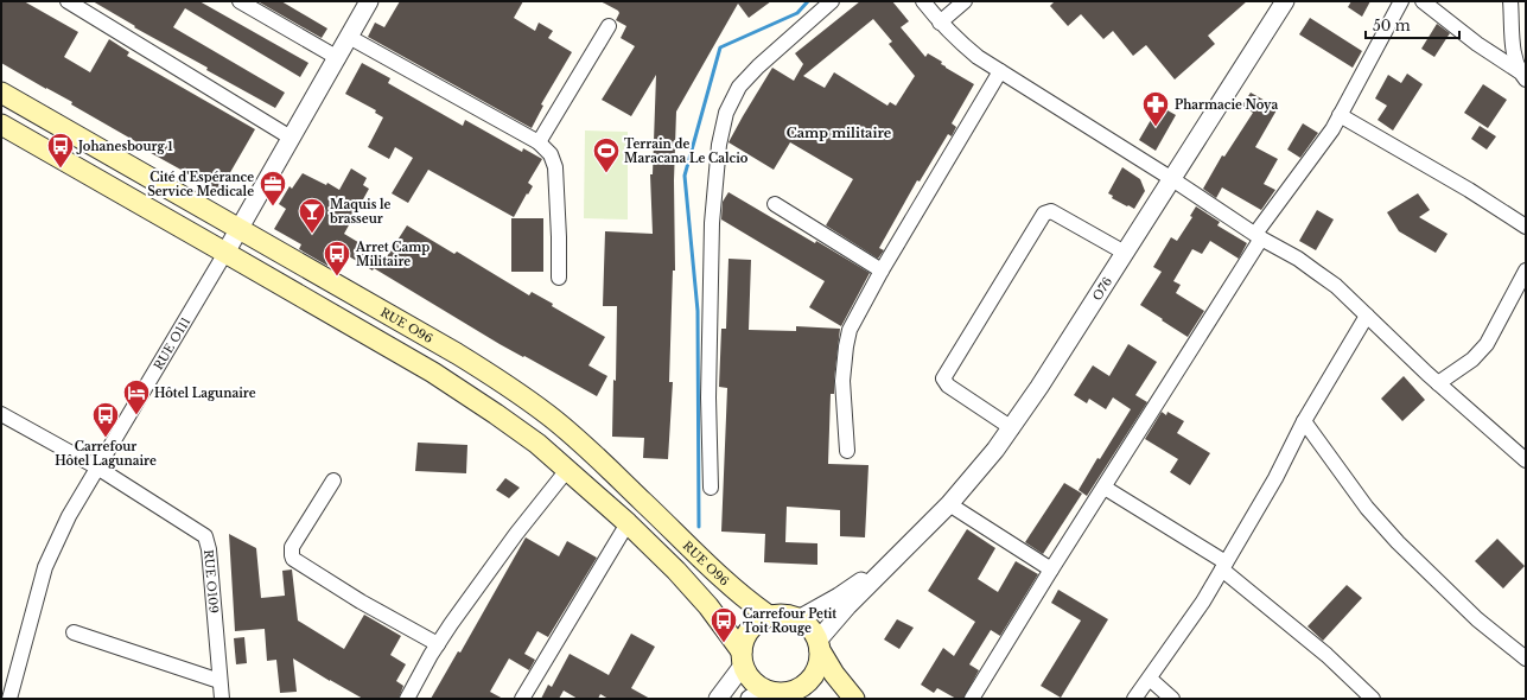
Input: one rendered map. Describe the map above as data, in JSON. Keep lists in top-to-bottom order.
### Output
{
  "streets": {
    "main road": ["RUE O96"],
    "street": ["O76", "RUE O111", "RUE O109"]
  },
  "crossings": [
    ["RUE O96", "RUE O111"],
    ["RUE O111", "RUE O109"]
  ],
  "districts": ["Camp militaire"],
  "places": {
    "pharmacy": ["Pharmacie Noya"],
    "bus stop": [
      "Johanesbourg 1",
      "Arret Camp Militaire",
      "Carrefour Hôtel Lagunaire",
      "Carrefour Petit Toit Rouge"
    ],
    "sports": ["Terrain de Maracana Le Calcio"],
    "office": ["Cité d'Espérance Service Medicale"],
    "bar": ["Maquis le brasseur"],
    "hotel": ["Hôtel Lagunaire"]
  },
  "scale_bar": "50 m"
}
